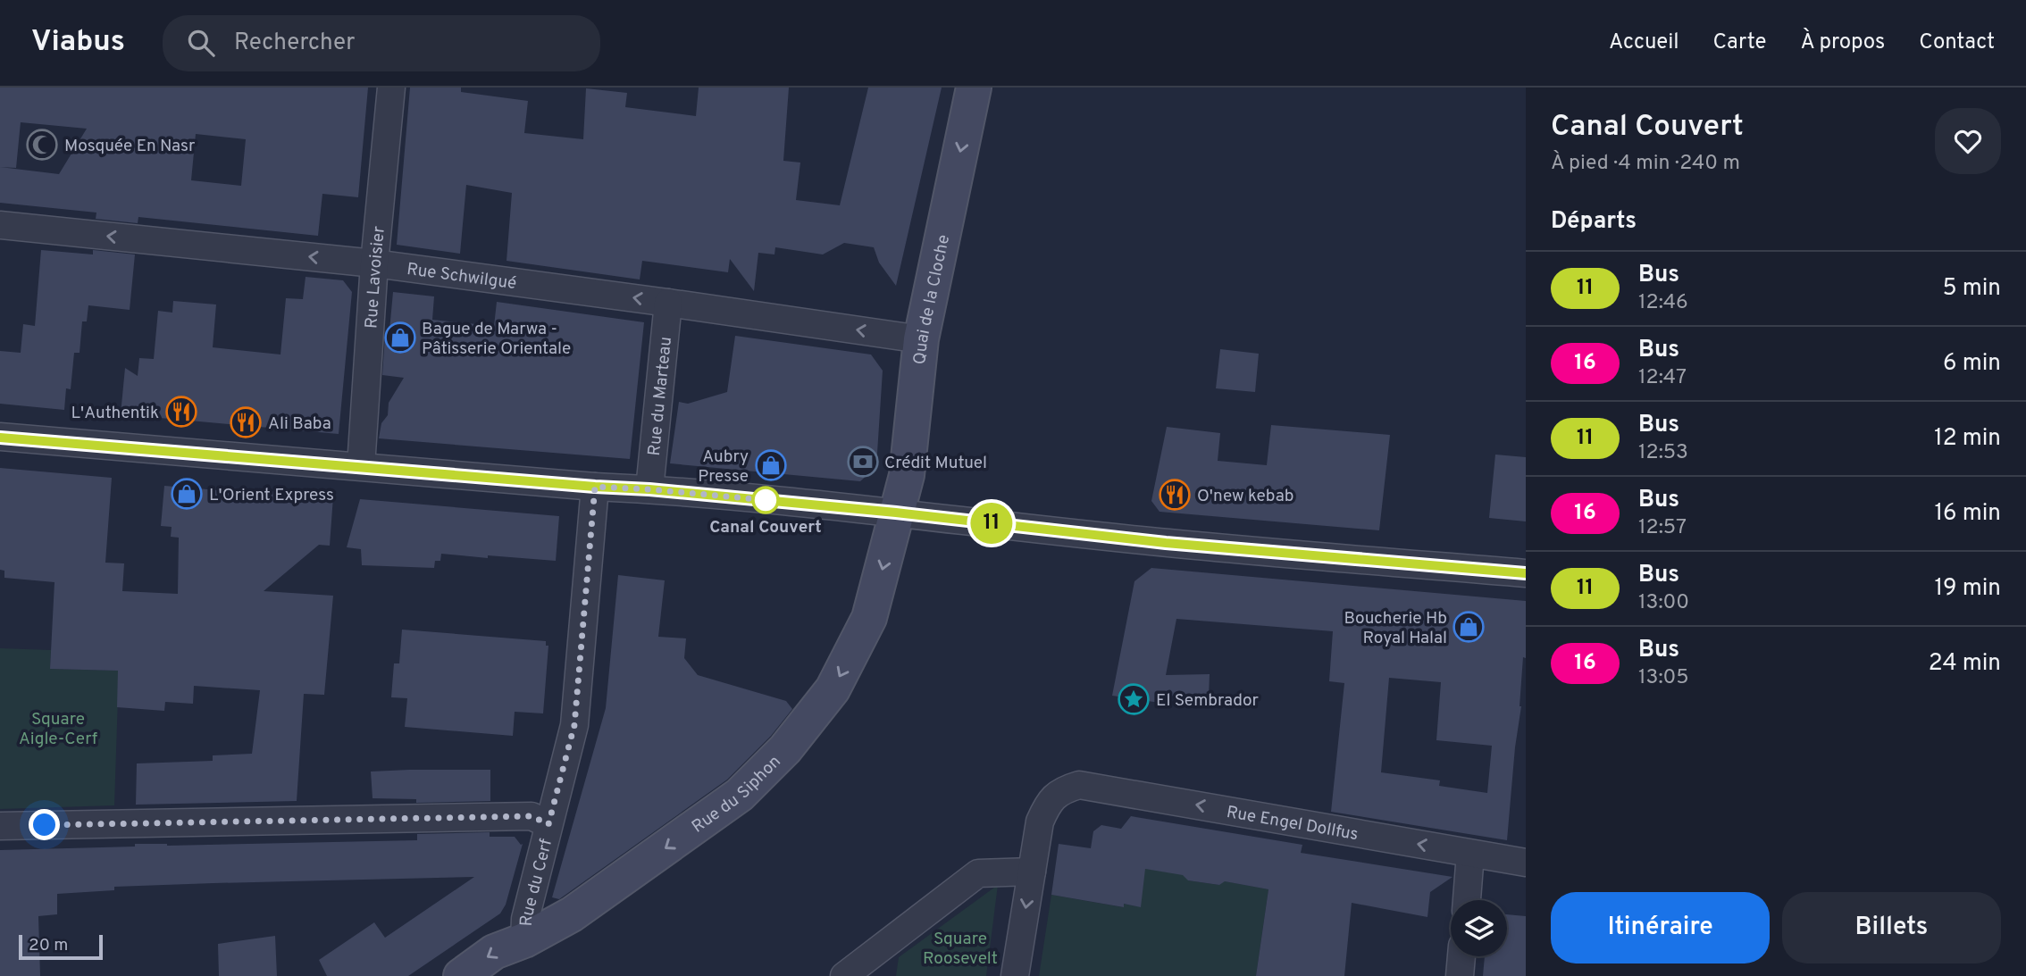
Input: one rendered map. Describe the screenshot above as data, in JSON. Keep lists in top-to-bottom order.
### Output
{
  "streets": {
    "street": [
      "Rue Schwilgué",
      "Rue Lavoisier",
      "Quai de la Cloche",
      "Rue du Marteau",
      "Rue du Siphon",
      "Rue Engel Dollfus",
      "Rue du Cerf"
    ]
  },
  "crossings": [
    ["Rue Schwilgué", "Rue Lavoisier"],
    ["Rue Schwilgué", "Quai de la Cloche"],
    ["Rue Schwilgué", "Rue du Marteau"],
    ["Quai de la Cloche", "Rue du Siphon"],
    ["Rue du Siphon", "Rue du Cerf"]
  ],
  "one_way": ["Quai de la Cloche", "Rue Engel Dollfus"],
  "parks": ["Square Aigle-Cerf", "Square Roosevelt"],
  "places": {
    "mosque": ["Mosquée En Nasr"],
    "shop": [
      "Bague de Marwa - Pâtisserie Orientale",
      "Aubry Presse",
      "L'Orient Express",
      "Boucherie Hb Royal Halal"
    ],
    "restaurant": ["L'Authentik", "Ali Baba", "O'new kebab"],
    "bank": ["Crédit Mutuel"],
    "other": ["Canal Couvert"],
    "place": ["El Sembrador"]
  },
  "lines": ["bus line 11"],
  "scale_bar": "20 m",
  "page": {
    "header": "Viabus",
    "search": "Rechercher",
    "nav": [
      "Accueil",
      "Carte",
      "À propos",
      "Contact"
    ],
    "on_map": "11",
    "heading": [
      ["Canal Couvert", "À pied · 4 min · 240 m"],
      "Départs"
    ],
    "list": [
      {
        "mark": "11",
        "name": "Bus",
        "note": "12:46",
        "value": "5 min"
      },
      {
        "mark": "16",
        "name": "Bus",
        "note": "12:47",
        "value": "6 min"
      },
      {
        "mark": "11",
        "name": "Bus",
        "note": "12:53",
        "value": "12 min"
      },
      {
        "mark": "16",
        "name": "Bus",
        "note": "12:57",
        "value": "16 min"
      },
      {
        "mark": "11",
        "name": "Bus",
        "note": "13:00",
        "value": "19 min"
      },
      {
        "mark": "16",
        "name": "Bus",
        "note": "13:05",
        "value": "24 min"
      }
    ],
    "buttons": ["Itinéraire", "Billets"],
    "scale": "20 m"
  }
}
